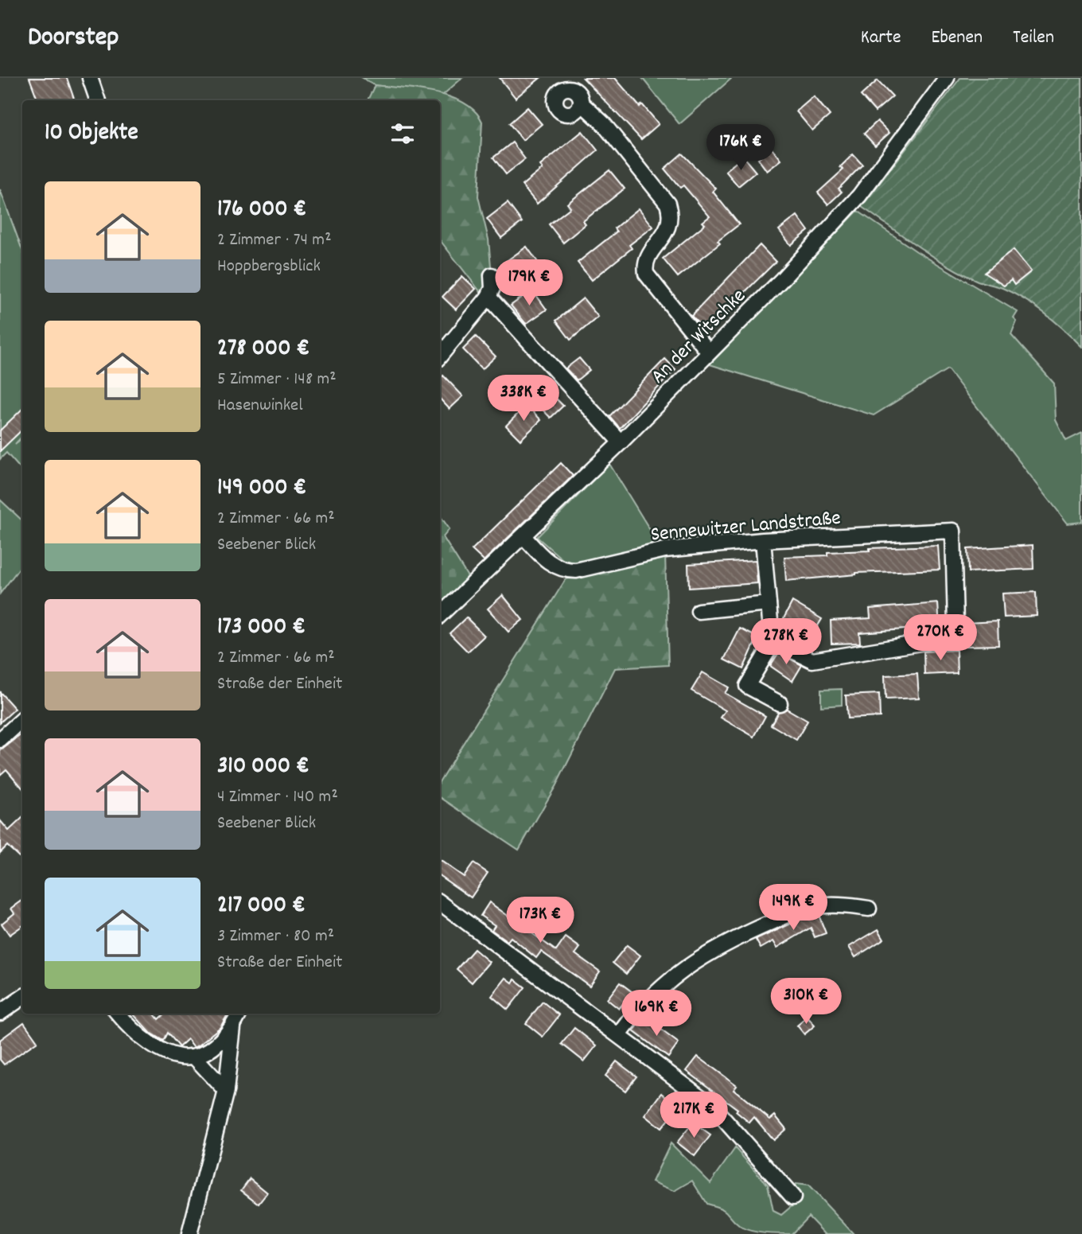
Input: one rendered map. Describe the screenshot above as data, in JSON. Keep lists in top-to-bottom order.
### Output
{
  "streets": {
    "street": ["An der Witschke", "Sennewitzer Landstraße"]
  },
  "crossings": [
    ["An der Witschke", "Sennewitzer Landstraße"]
  ],
  "page": {
    "header": "Doorstep",
    "nav": ["Karte", "Ebenen", "Teilen"],
    "heading": "10 Objekte",
    "price": [
      "176K €",
      "179K €",
      "338K €",
      "270K €",
      "278K €",
      "149K €",
      "173K €",
      "310K €",
      "169K €",
      "217K €"
    ],
    "list": [
      {
        "name": "176 000 €",
        "note": "2 Zimmer · 74 m² · Hoppbergsblick"
      },
      {
        "name": "278 000 €",
        "note": "5 Zimmer · 148 m² · Hasenwinkel"
      },
      {
        "name": "149 000 €",
        "note": "2 Zimmer · 66 m² · Seebener Blick"
      },
      {
        "name": "173 000 €",
        "note": "2 Zimmer · 66 m² · Straße der Einheit"
      },
      {
        "name": "310 000 €",
        "note": "4 Zimmer · 140 m² · Seebener Blick"
      },
      {
        "name": "217 000 €",
        "note": "3 Zimmer · 80 m² · Straße der Einheit"
      }
    ]
  }
}
